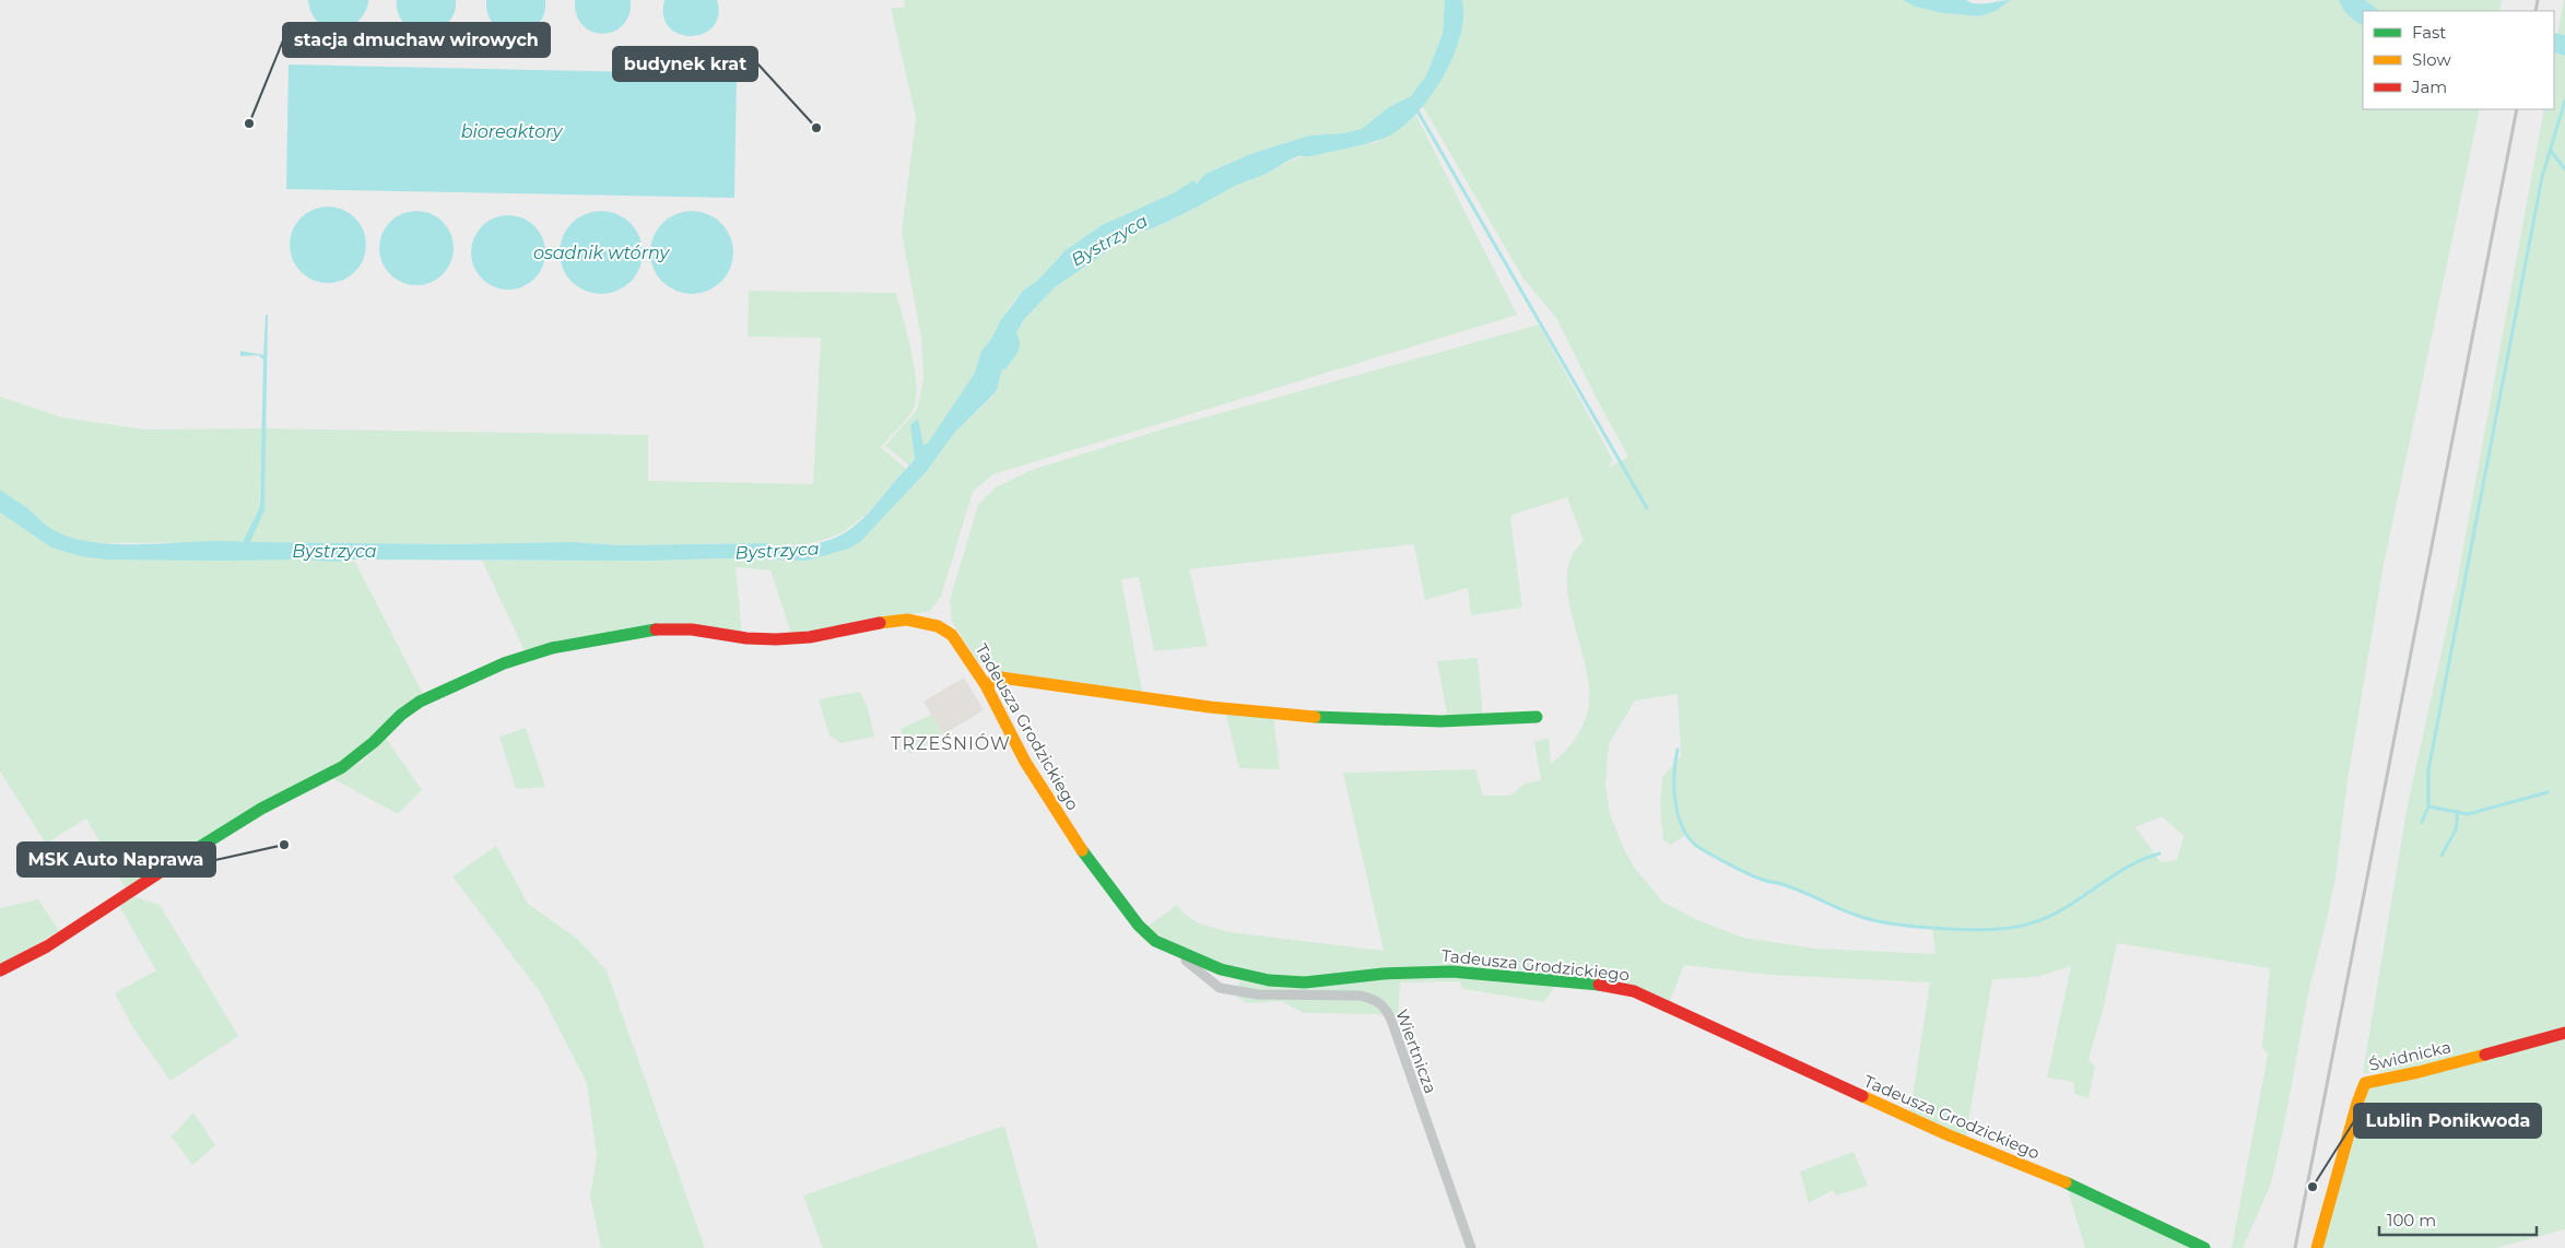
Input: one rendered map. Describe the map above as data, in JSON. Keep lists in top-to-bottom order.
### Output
{
  "streets": {
    "street": ["Tadeusza Grodzickiego", "Wiertnicza", "Świdnicka"]
  },
  "crossings": [
    ["Tadeusza Grodzickiego", "Wiertnicza"]
  ],
  "districts": ["TRZEŚNIÓW"],
  "water": ["bioreaktory", "Bystrzyca", "osadnik wtórny"],
  "places": [
    "stacja dmuchaw wirowych",
    "budynek krat",
    "MSK Auto Naprawa",
    "Lublin Ponikwoda"
  ],
  "legend": ["Fast", "Slow", "Jam"],
  "scale_bar": "100 m"
}
